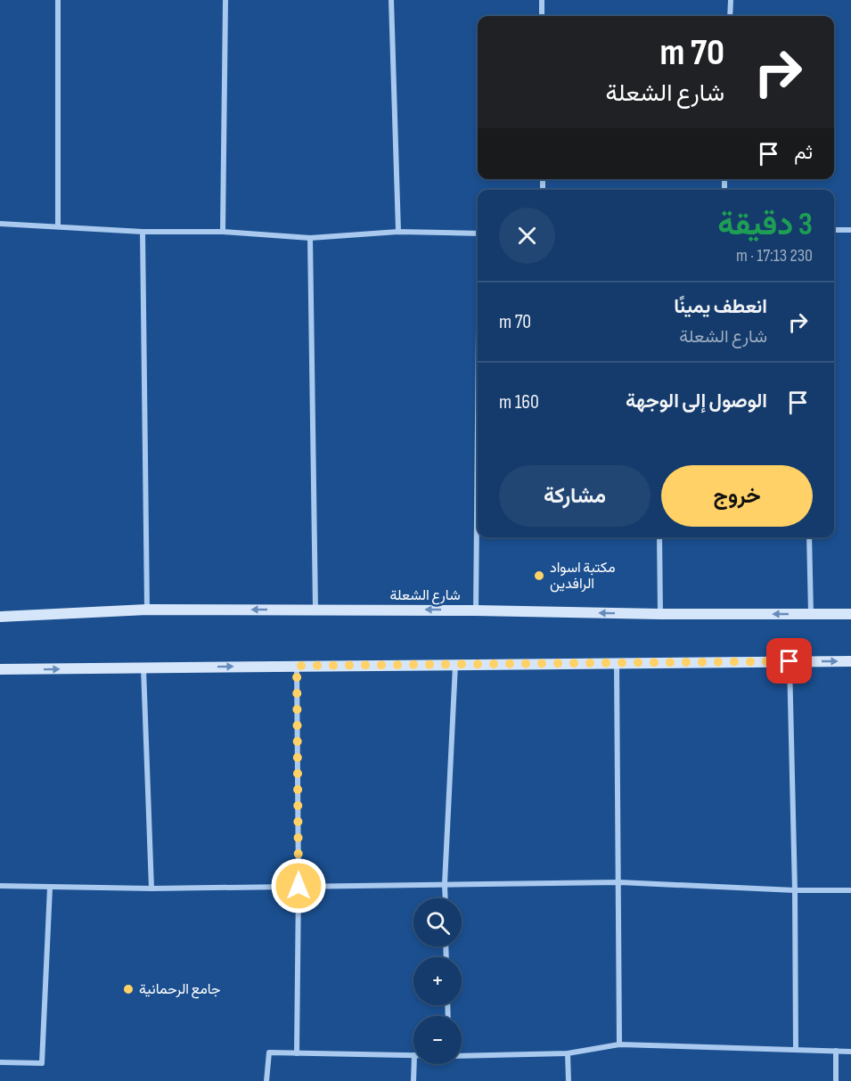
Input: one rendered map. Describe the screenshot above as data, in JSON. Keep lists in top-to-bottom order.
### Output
{
  "streets": {
    "main road": ["شارع الشعلة"]
  },
  "places": ["مكتبة اسواد الرافدين", "جامع الرحمانية"],
  "page": {
    "turn": ["70 m", "شارع الشعلة"],
    "then": "ثم",
    "heading": ["3 دقيقة", "230 m · 17:13"],
    "list": [
      {
        "name": "انعطف يمينًا",
        "note": "شارع الشعلة",
        "value": "70 m"
      },
      {
        "name": "الوصول إلى الوجهة",
        "value": "160 m"
      }
    ],
    "buttons": ["خروج", "مشاركة"],
    "map_buttons": ["+", "−"]
  }
}
